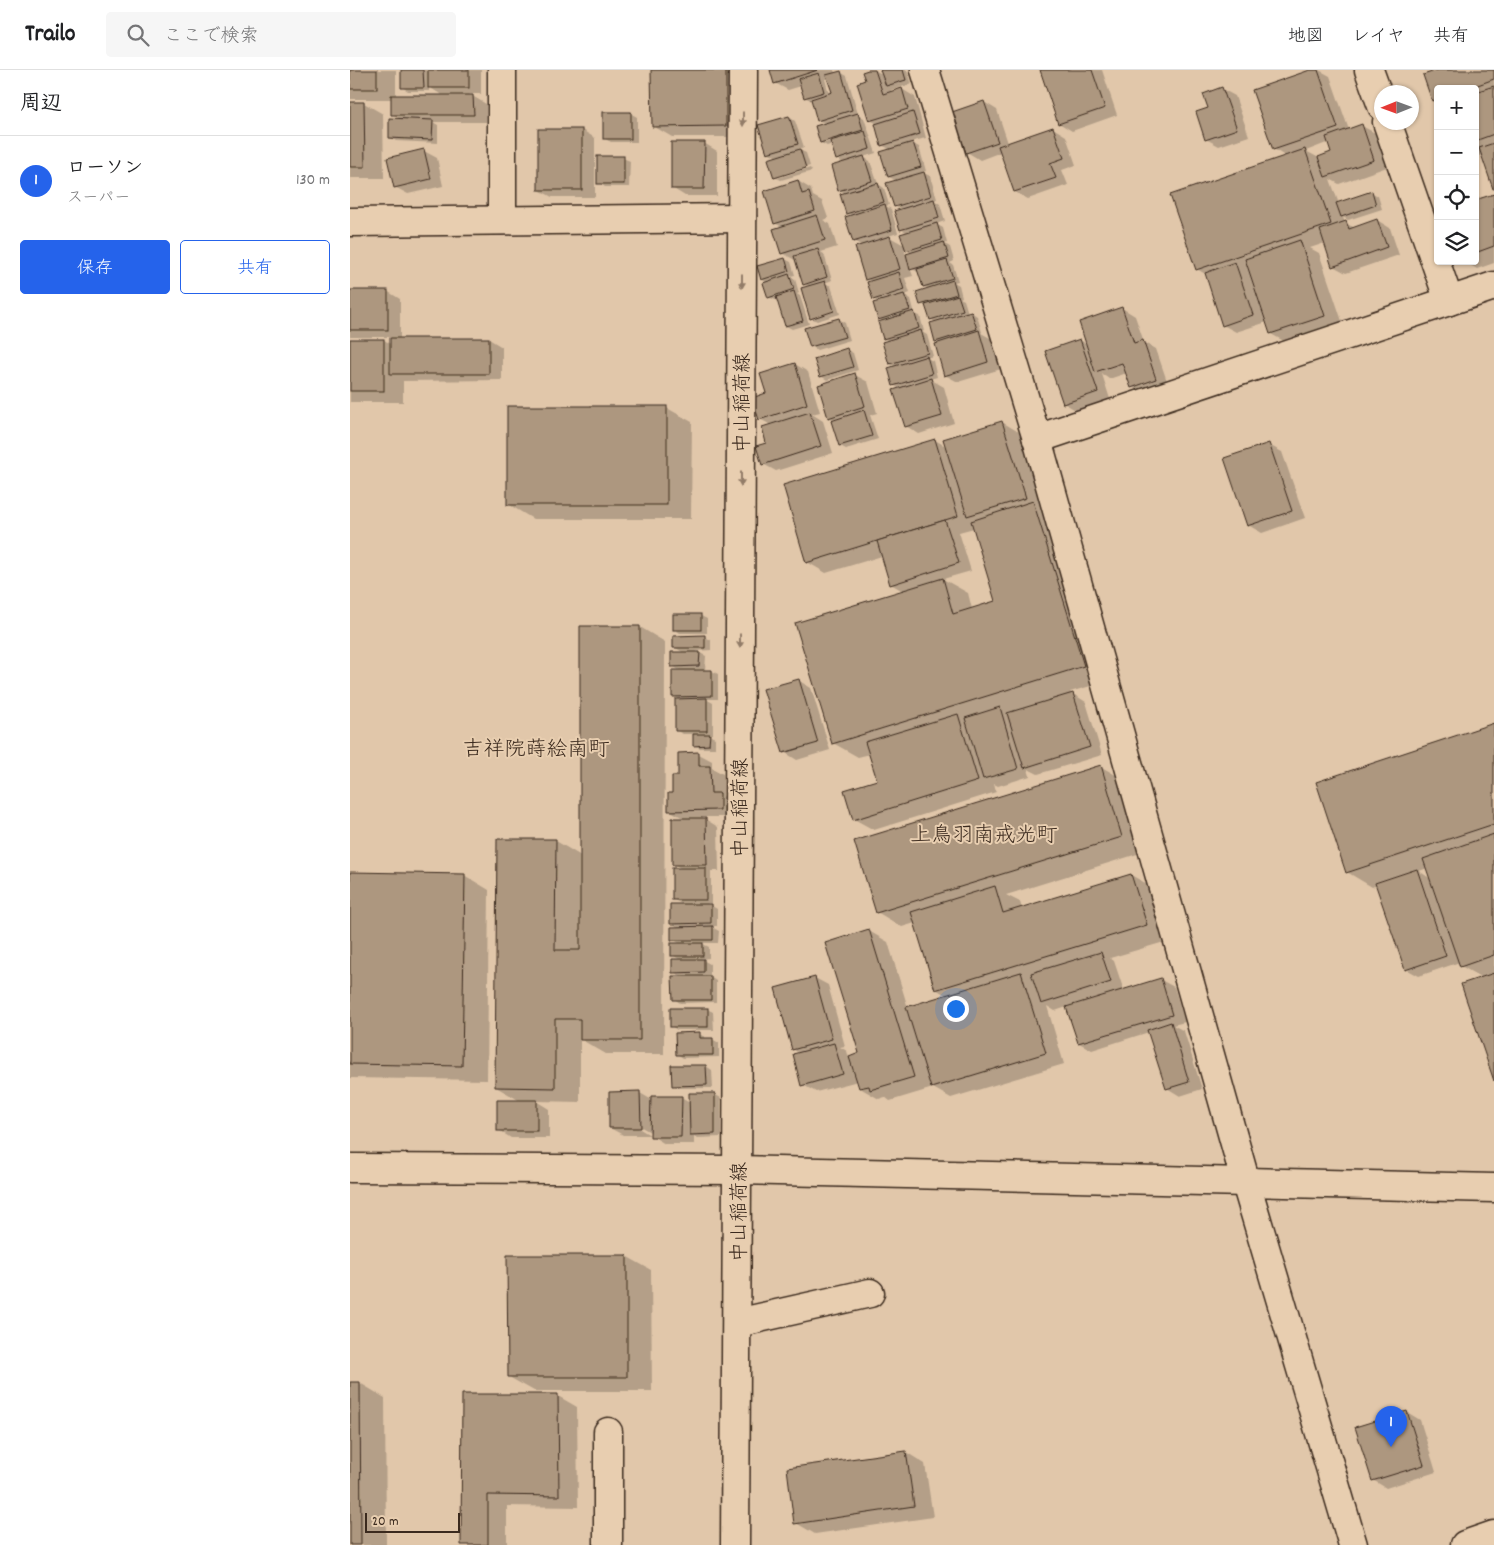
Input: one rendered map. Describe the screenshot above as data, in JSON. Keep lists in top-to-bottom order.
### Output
{
  "streets": {
    "street": ["中山稲荷線"]
  },
  "districts": ["吉祥院蒔絵南町", "上鳥羽南戒光町"],
  "scale_bar": "20 m",
  "north": "left",
  "page": {
    "header": "Trailo",
    "search": "ここで検索",
    "nav": ["地図", "レイヤ", "共有"],
    "heading": "周辺",
    "map_buttons": ["+", "−"],
    "list": [
      {
        "mark": "1",
        "name": "ローソン",
        "note": "スーパー",
        "value": "130 m"
      }
    ],
    "buttons": ["保存", "共有"],
    "pins": "1",
    "scale": "20 m"
  }
}
